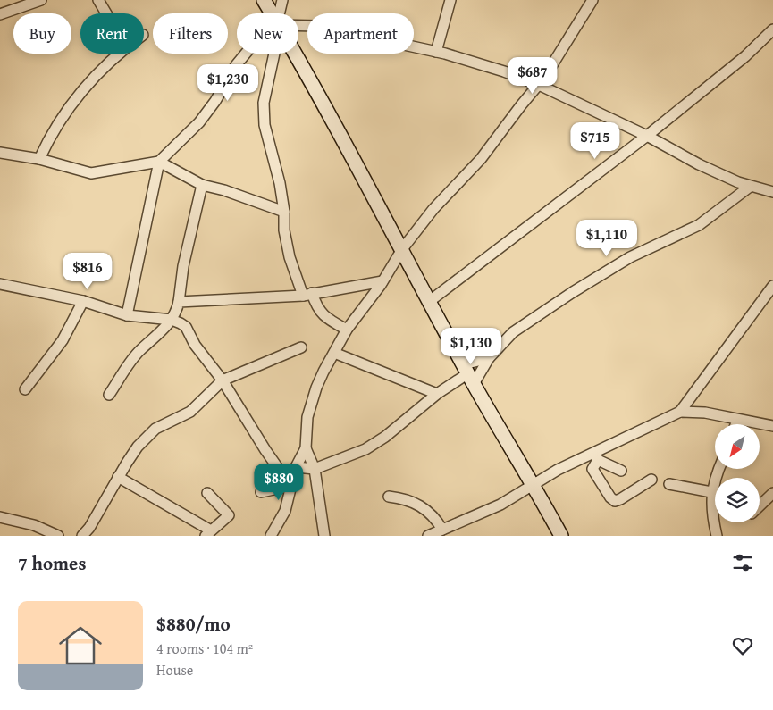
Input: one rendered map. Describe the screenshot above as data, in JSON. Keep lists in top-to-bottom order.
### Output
{
  "north": "bottom left",
  "page": {
    "chip": [
      "Buy",
      "Rent",
      "Filters",
      "New",
      "Apartment"
    ],
    "price": [
      "$687",
      "$1,230",
      "$715",
      "$1,110",
      "$816",
      "$1,130",
      "$880"
    ],
    "heading": "7 homes",
    "list": [
      {
        "name": "$880/mo",
        "note": "4 rooms · 104 m² · House"
      }
    ]
  }
}
